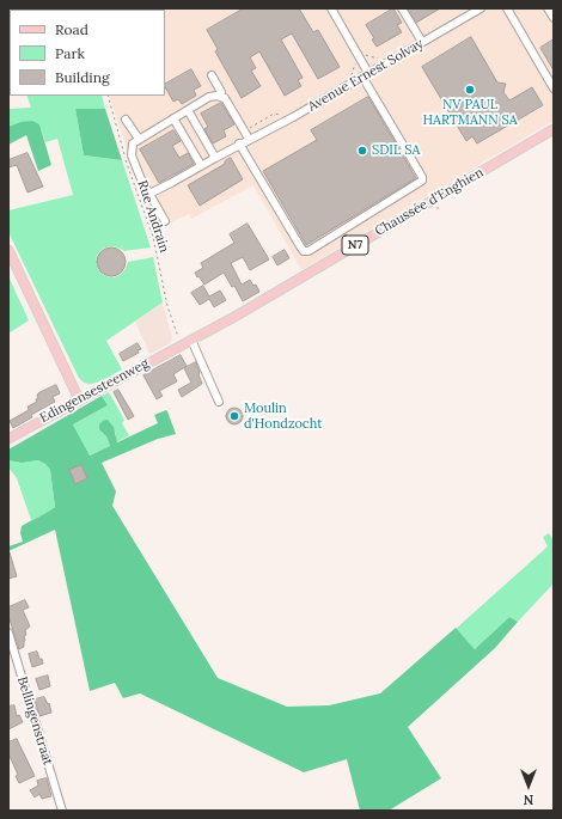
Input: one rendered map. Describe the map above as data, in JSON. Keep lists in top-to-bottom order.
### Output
{
  "streets": {
    "main road": ["Chaussée d'Enghien", "N7", "Edingensesteenweg"],
    "street": ["Avenue Ernest Solvay", "Bellingenstraat"],
    "path": ["Rue Andrain"]
  },
  "crossings": [
    ["Chaussée d'Enghien", "Rue Andrain"],
    ["Chaussée d'Enghien", "Edingensesteenweg"],
    ["Rue Andrain", "Edingensesteenweg"]
  ],
  "places": ["NV PAUL HARTMANN SA", "SDIL SA", "Moulin d'Hondzocht"],
  "legend": ["Road", "Park", "Building"],
  "north": "bottom"
}
